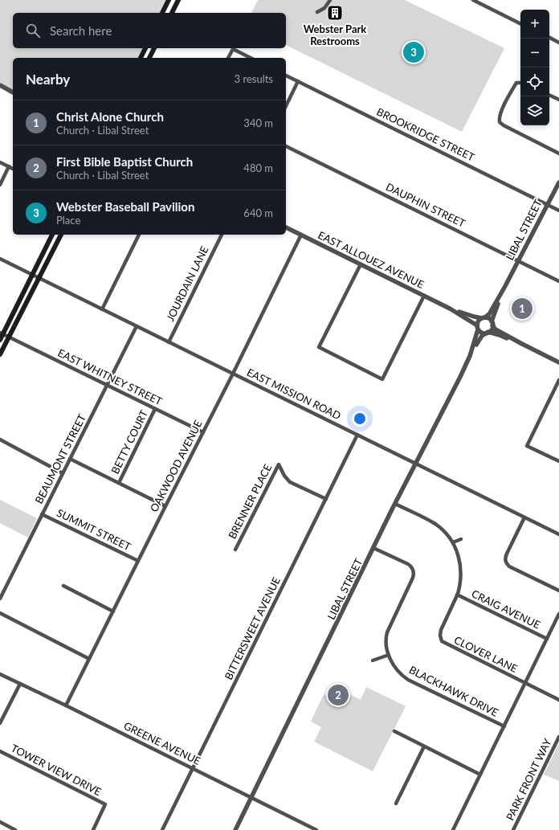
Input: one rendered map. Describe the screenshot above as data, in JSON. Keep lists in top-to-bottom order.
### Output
{
  "streets": {
    "street": [
      "BROOKRIDGE STREET",
      "DAUPHIN STREET",
      "LIBAL STREET",
      "EAST ALLOUEZ AVENUE",
      "JOURDAIN LANE",
      "EAST WHITNEY STREET",
      "EAST MISSION ROAD",
      "BETTY COURT",
      "BEAUMONT STREET",
      "OAKWOOD AVENUE",
      "BRENNER PLACE",
      "SUMMIT STREET",
      "CRAIG AVENUE",
      "BITTERSWEET AVENUE",
      "CLOVER LANE",
      "BLACKHAWK DRIVE",
      "GREENE AVENUE",
      "TOWER VIEW DRIVE",
      "PARK FRONT WAY"
    ]
  },
  "crossings": [
    ["BROOKRIDGE STREET", "LIBAL STREET"],
    ["DAUPHIN STREET", "LIBAL STREET"],
    ["LIBAL STREET", "EAST ALLOUEZ AVENUE"],
    ["LIBAL STREET", "EAST MISSION ROAD"],
    ["LIBAL STREET", "CLOVER LANE"],
    ["LIBAL STREET", "BLACKHAWK DRIVE"],
    ["LIBAL STREET", "GREENE AVENUE"],
    ["EAST ALLOUEZ AVENUE", "OAKWOOD AVENUE"],
    ["JOURDAIN LANE", "EAST MISSION ROAD"],
    ["EAST WHITNEY STREET", "BETTY COURT"],
    ["EAST WHITNEY STREET", "BEAUMONT STREET"],
    ["EAST WHITNEY STREET", "OAKWOOD AVENUE"],
    ["EAST MISSION ROAD", "BEAUMONT STREET"],
    ["EAST MISSION ROAD", "OAKWOOD AVENUE"],
    ["EAST MISSION ROAD", "BITTERSWEET AVENUE"],
    ["BEAUMONT STREET", "SUMMIT STREET"],
    ["OAKWOOD AVENUE", "SUMMIT STREET"],
    ["OAKWOOD AVENUE", "GREENE AVENUE"],
    ["BRENNER PLACE", "BITTERSWEET AVENUE"],
    ["CRAIG AVENUE", "CLOVER LANE"],
    ["BITTERSWEET AVENUE", "GREENE AVENUE"]
  ],
  "places": {
    "building": ["Webster Park Restrooms"]
  },
  "page": {
    "map_buttons": ["+", "−"],
    "search": "Search here",
    "pins": ["3", "1", "2"],
    "heading": ["Nearby", "3 results"],
    "list": [
      {
        "mark": "1",
        "name": "Christ Alone Church",
        "note": "Church · Libal Street",
        "value": "340 m"
      },
      {
        "mark": "2",
        "name": "First Bible Baptist Church",
        "note": "Church · Libal Street",
        "value": "480 m"
      },
      {
        "mark": "3",
        "name": "Webster Baseball Pavilion",
        "note": "Place",
        "value": "640 m"
      }
    ]
  }
}
